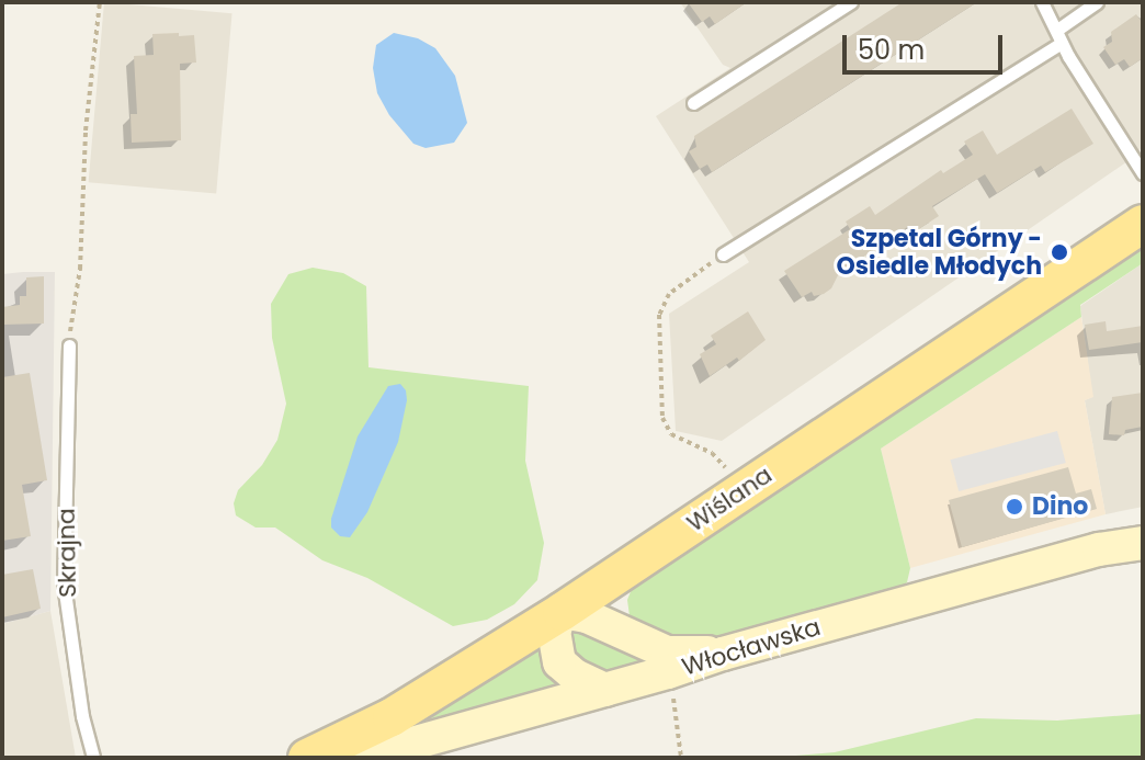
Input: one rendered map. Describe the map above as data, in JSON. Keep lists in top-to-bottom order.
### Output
{
  "streets": {
    "main road": ["Wiślana", "Włocławska"],
    "lane": ["Skrajna"]
  },
  "places": ["Szpetal Górny - Osiedle Młodych", "Dino"],
  "scale_bar": "50 m"
}
